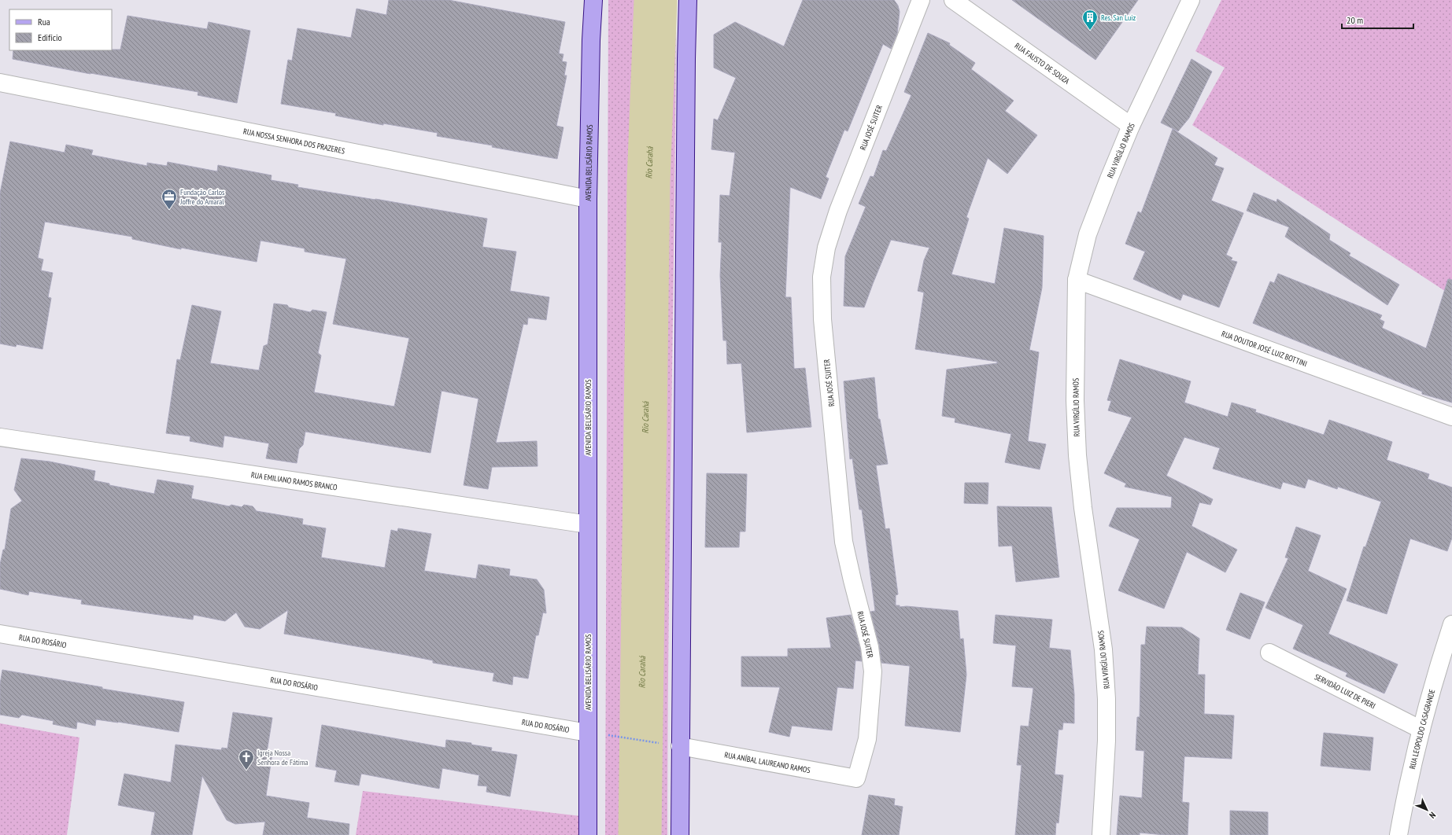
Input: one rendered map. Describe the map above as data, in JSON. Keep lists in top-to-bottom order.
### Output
{
  "streets": {
    "main road": ["AVENIDA BELISÁRIO RAMOS"],
    "street": [
      "RUA FAUSTO DE SOUZA",
      "RUA JOSÉ SUITER",
      "RUA NOSSA SENHORA DOS PRAZERES",
      "RUA VIRGÍLIO RAMOS",
      "RUA DOUTOR JOSÉ LUIZ BOTTINI",
      "RUA EMILIANO RAMOS BRANCO",
      "RUA DO ROSÁRIO",
      "SERVIDÃO LUIZ DE PIERI",
      "RUA LEOPOLDO CASAGRANDE",
      "RUA ANÍBAL LAUREANO RAMOS"
    ]
  },
  "crossings": [
    ["RUA FAUSTO DE SOUZA", "RUA VIRGÍLIO RAMOS"],
    ["RUA JOSÉ SUITER", "RUA ANÍBAL LAUREANO RAMOS"],
    ["RUA NOSSA SENHORA DOS PRAZERES", "AVENIDA BELISÁRIO RAMOS"],
    ["RUA VIRGÍLIO RAMOS", "RUA DOUTOR JOSÉ LUIZ BOTTINI"],
    ["AVENIDA BELISÁRIO RAMOS", "RUA EMILIANO RAMOS BRANCO"],
    ["AVENIDA BELISÁRIO RAMOS", "RUA DO ROSÁRIO"],
    ["SERVIDÃO LUIZ DE PIERI", "RUA LEOPOLDO CASAGRANDE"]
  ],
  "water": ["Rio Carahá"],
  "places": {
    "building": ["Res. San Luiz"],
    "office": ["Fundação Carlos Joffre do Amaral"],
    "church": ["Igreja Nossa Senhora de Fátima"]
  },
  "legend": ["Rua", "Edifício"],
  "scale_bar": "20 m",
  "north": "bottom right"
}
